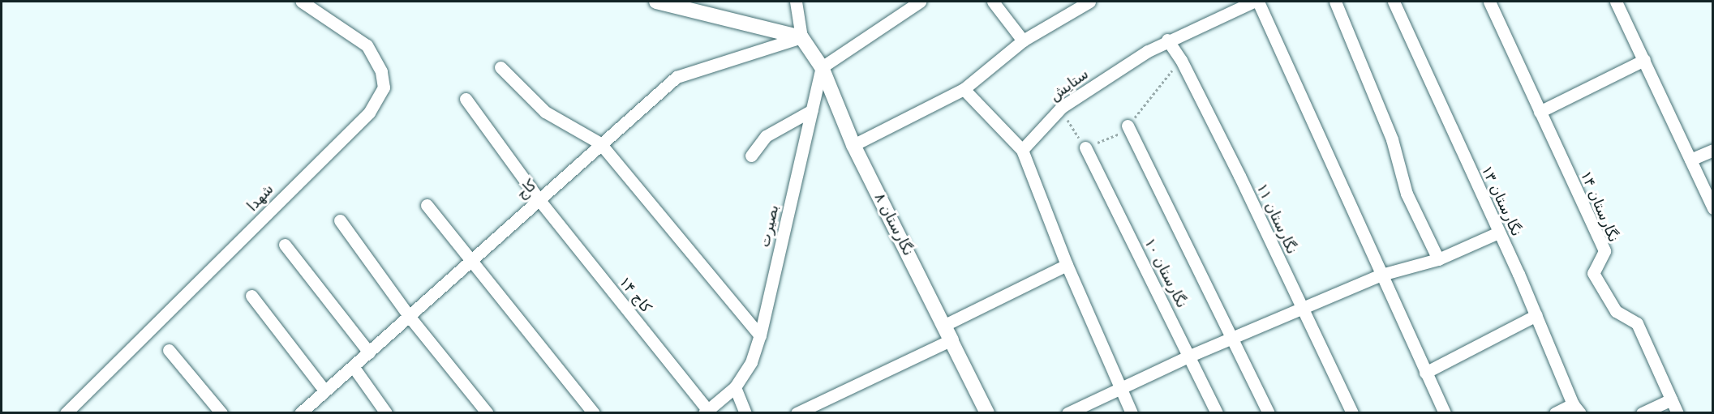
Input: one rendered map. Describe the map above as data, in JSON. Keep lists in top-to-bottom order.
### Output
{
  "streets": {
    "street": [
      "ستایش",
      "کاج",
      "شهدا",
      "نگارستان ۱۳",
      "نگارستان ۱۴",
      "نگارستان ۱۱",
      "نگارستان ۸",
      "بصیرت",
      "نگارستان ۱۰",
      "کاج ۱۴"
    ]
  },
  "crossings": [
    ["ستایش", "نگارستان ۱۱"],
    ["کاج", "نگارستان ۸"],
    ["کاج", "کاج ۱۴"],
    ["نگارستان ۸", "بصیرت"],
    ["بصیرت", "کاج ۱۴"]
  ]
}
